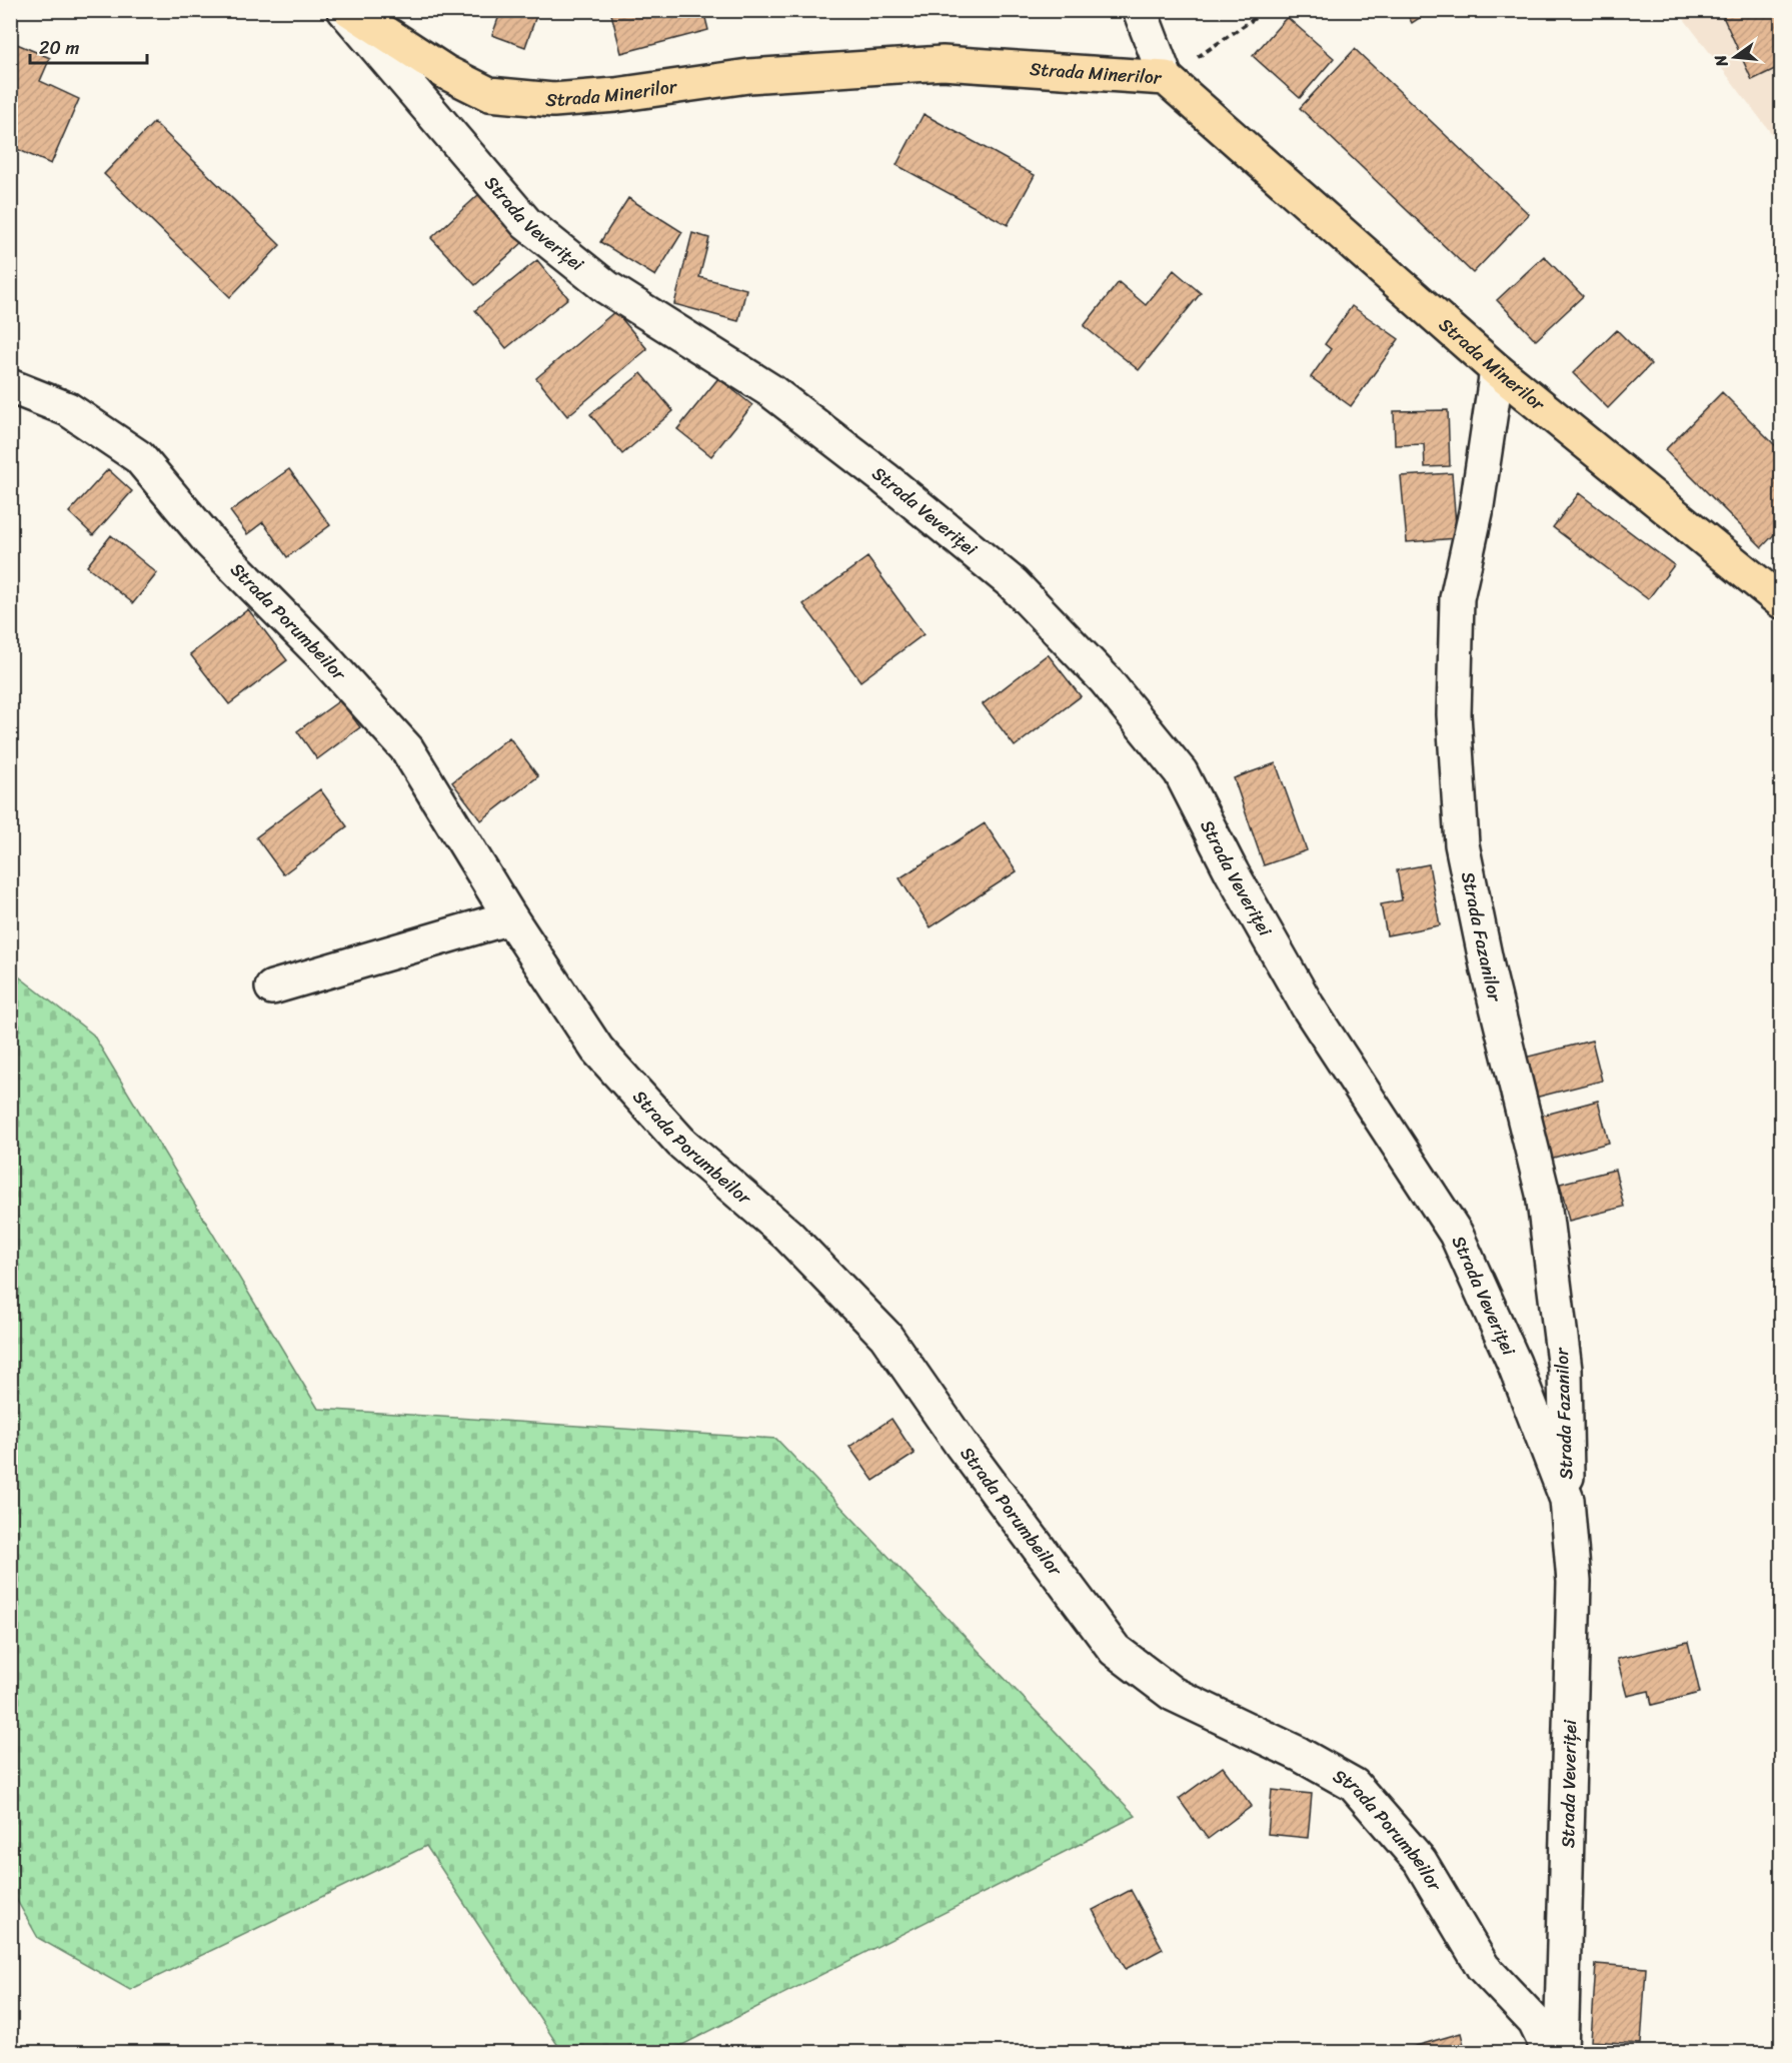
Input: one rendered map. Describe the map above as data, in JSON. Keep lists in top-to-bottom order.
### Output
{
  "streets": {
    "main road": ["Strada Minerilor"],
    "street": ["Strada Veveriței", "Strada Porumbeilor", "Strada Fazanilor"]
  },
  "crossings": [
    ["Strada Minerilor", "Strada Fazanilor"],
    ["Strada Veveriței", "Strada Fazanilor"]
  ],
  "scale_bar": "20 m",
  "north": "left"
}
